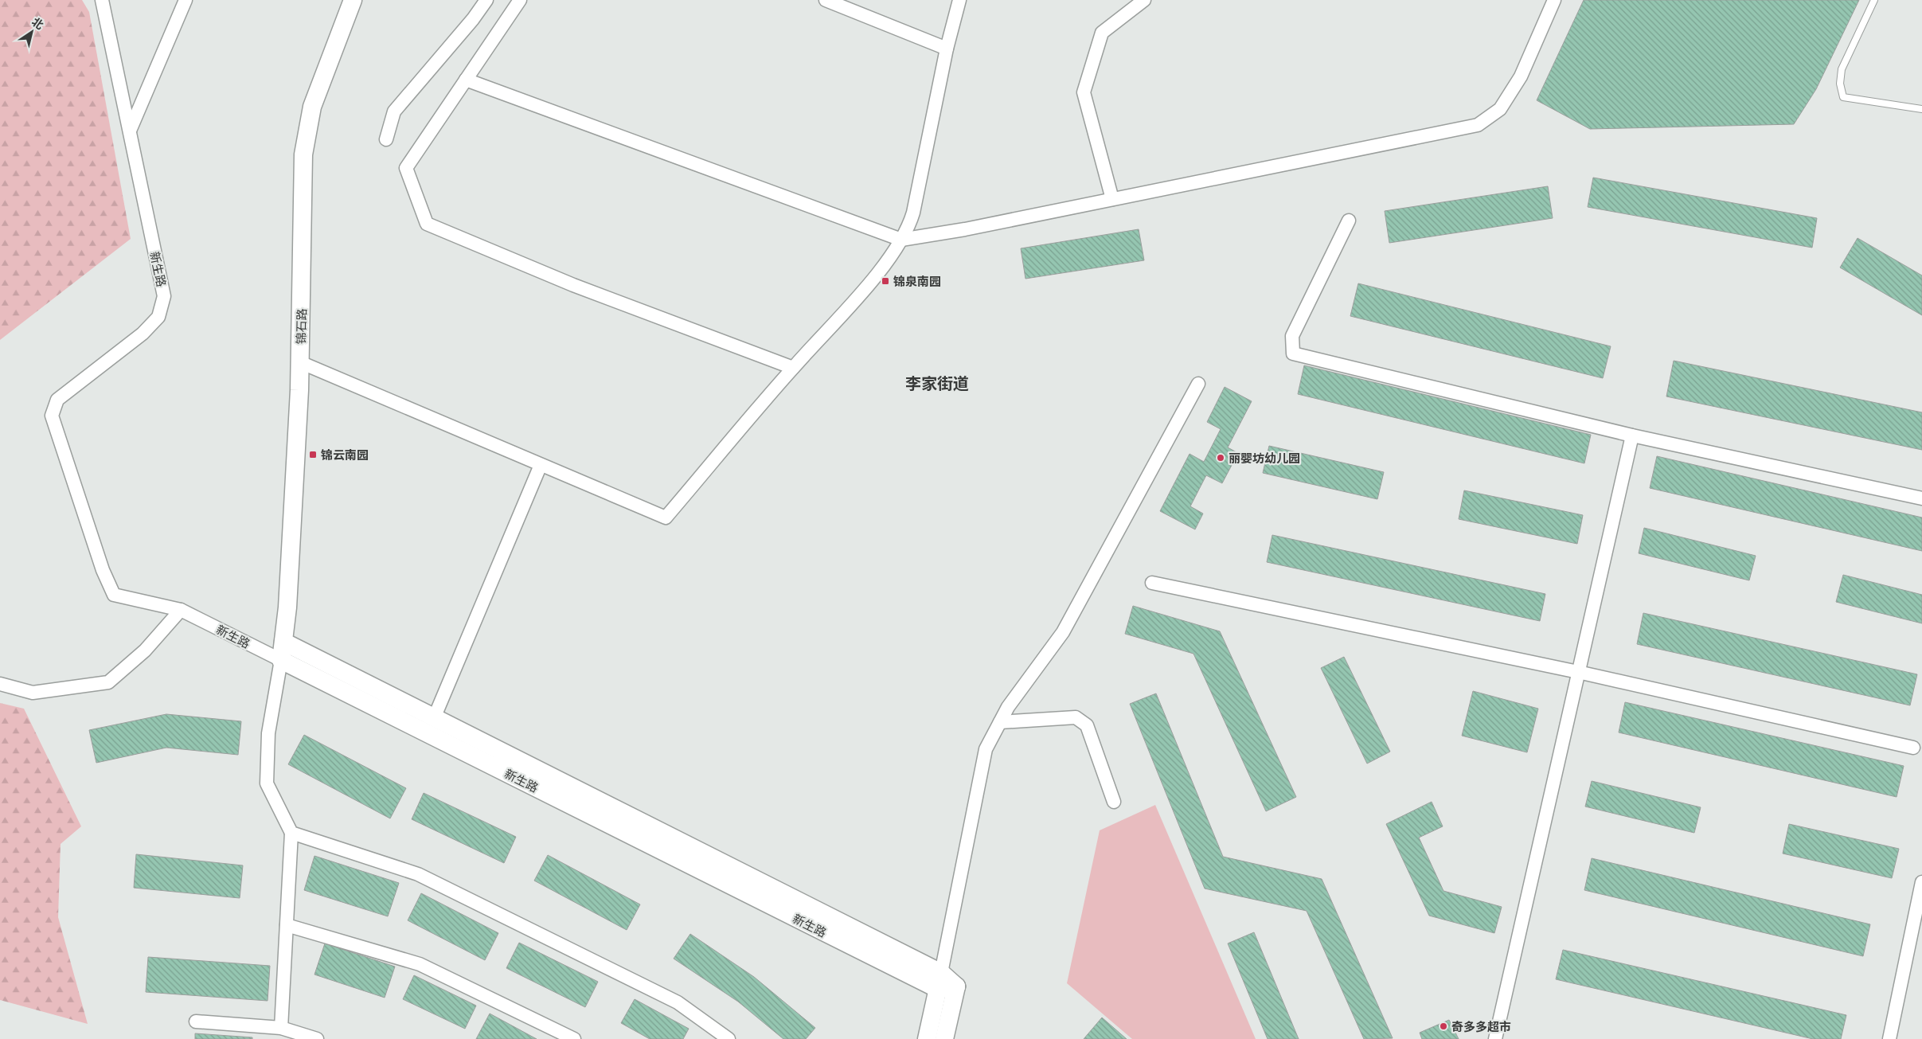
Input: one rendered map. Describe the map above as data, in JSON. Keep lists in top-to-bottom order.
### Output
{
  "streets": {
    "street": ["新生路", "锦石路"]
  },
  "crossings": [
    ["新生路", "锦石路"]
  ],
  "districts": ["李家街道"],
  "places": {
    "transit": ["锦泉南园", "锦云南园"],
    "other": ["丽婴坊幼儿园", "奇多多超市"]
  },
  "north": "top right"
}
